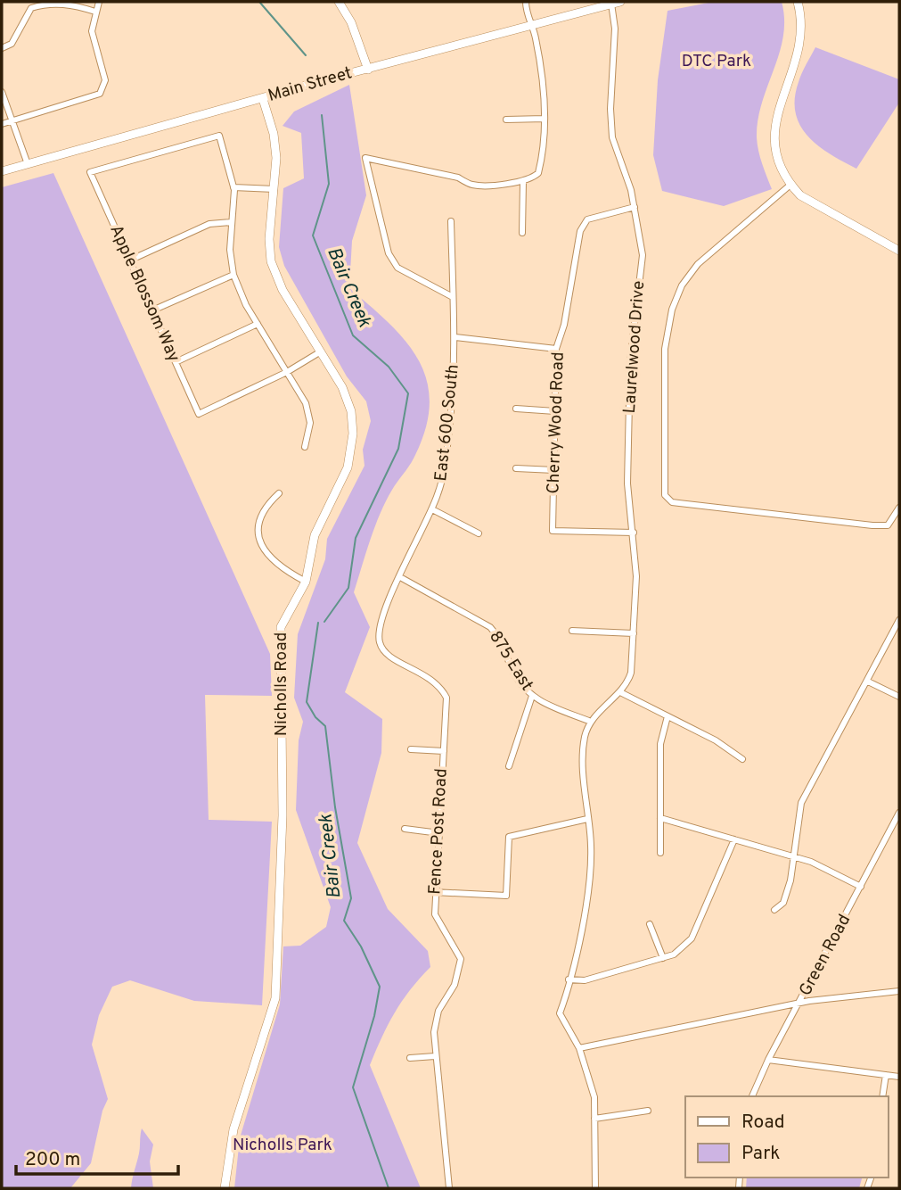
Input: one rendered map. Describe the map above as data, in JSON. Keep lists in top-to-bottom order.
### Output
{
  "streets": {
    "street": [
      "Main Street",
      "Apple Blossom Way",
      "Laurelwood Drive",
      "East 600 South",
      "Cherry Wood Road",
      "875 East",
      "Nicholls Road",
      "Fence Post Road",
      "Green Road"
    ]
  },
  "crossings": [
    ["Main Street", "Laurelwood Drive"],
    ["Main Street", "Nicholls Road"],
    ["Laurelwood Drive", "Cherry Wood Road"],
    ["East 600 South", "875 East"],
    ["East 600 South", "Fence Post Road"]
  ],
  "water": ["Bair Creek"],
  "parks": ["DTC Park", "Nicholls Park"],
  "legend": ["Road", "Park"],
  "scale_bar": "200 m"
}
